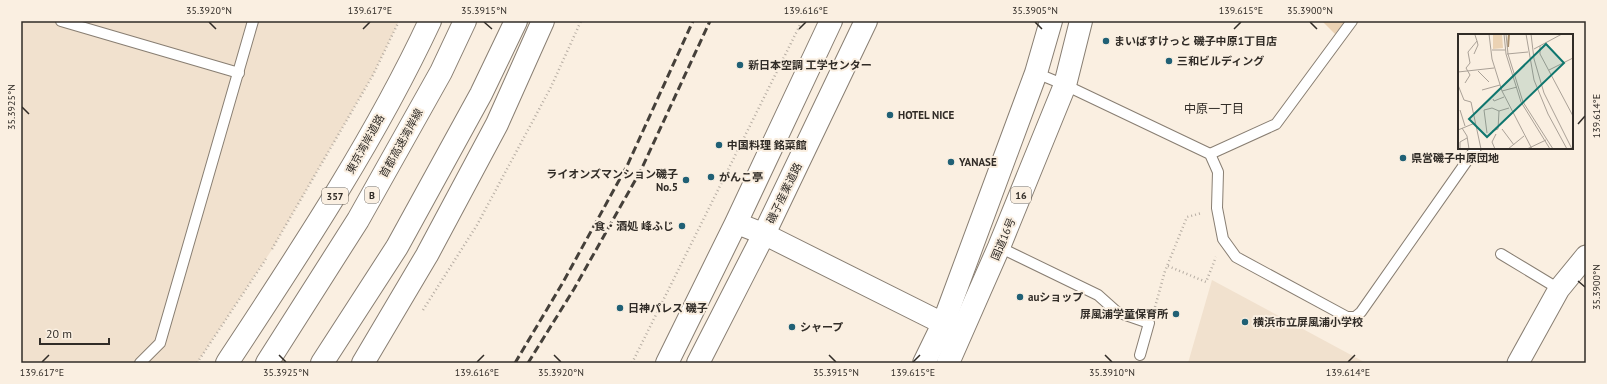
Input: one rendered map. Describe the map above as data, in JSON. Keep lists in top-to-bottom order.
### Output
{
  "streets": {
    "main road": [
      "首都高速湾岸線",
      "東京湾岸道路",
      "磯子産業道路",
      "B",
      "16",
      "357",
      "国道16号"
    ]
  },
  "districts": ["中原一丁目"],
  "places": [
    "まいばすけっと 磯子中原1丁目店",
    "三和ビルディング",
    "新日本空調 工学センター",
    "HOTEL NICE",
    "中国料理 銘菜館",
    "県営磯子中原団地",
    "YANASE",
    "がんこ亭",
    "ライオンズマンション磯子 No.5",
    "食・酒処 峰ふじ",
    "auショップ",
    "日神パレス 磯子",
    "屏風浦学童保育所",
    "横浜市立屏風浦小学校",
    "シャープ"
  ],
  "scale_bar": "20 m",
  "coordinates": [
    "35.3920°N",
    "139.617°E",
    "35.3915°N",
    "139.616°E",
    "35.3905°N",
    "139.615°E",
    "35.3900°N",
    "35.3925°N",
    "139.614°E",
    "35.3910°N"
  ]
}
